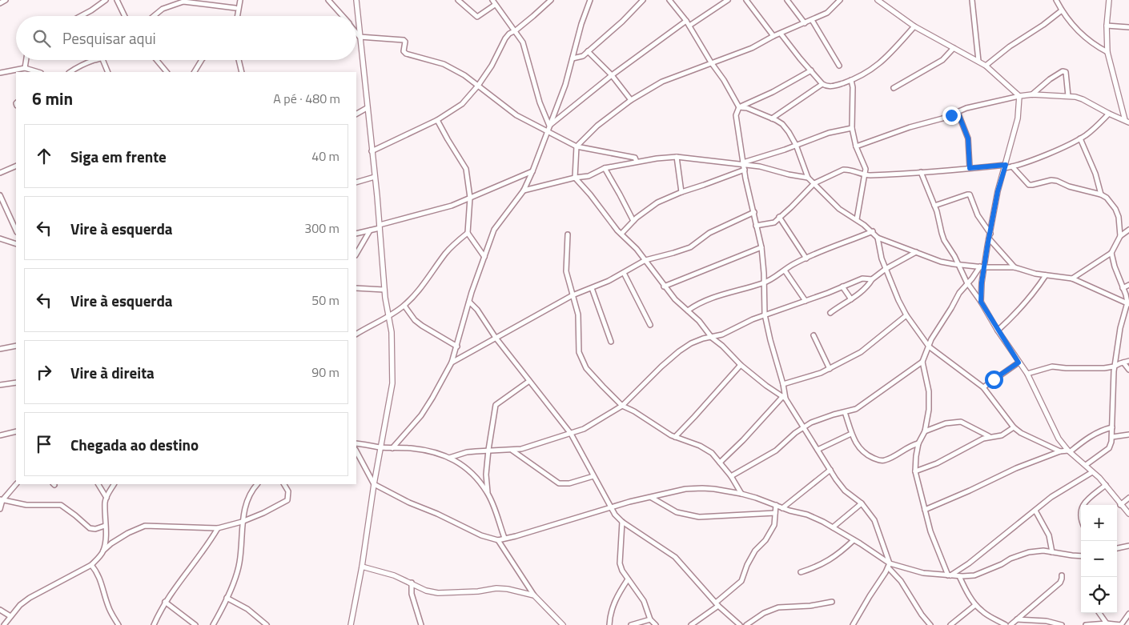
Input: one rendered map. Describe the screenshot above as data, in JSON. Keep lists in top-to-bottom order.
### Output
{
  "page": {
    "search": "Pesquisar aqui",
    "heading": ["6 min", "A pé · 480 m"],
    "list": [
      ["Siga em frente", "40 m"],
      ["Vire à esquerda", "300 m"],
      ["Vire à esquerda", "50 m"],
      ["Vire à direita", "90 m"],
      "Chegada ao destino"
    ],
    "map_buttons": ["+", "−"]
  }
}
